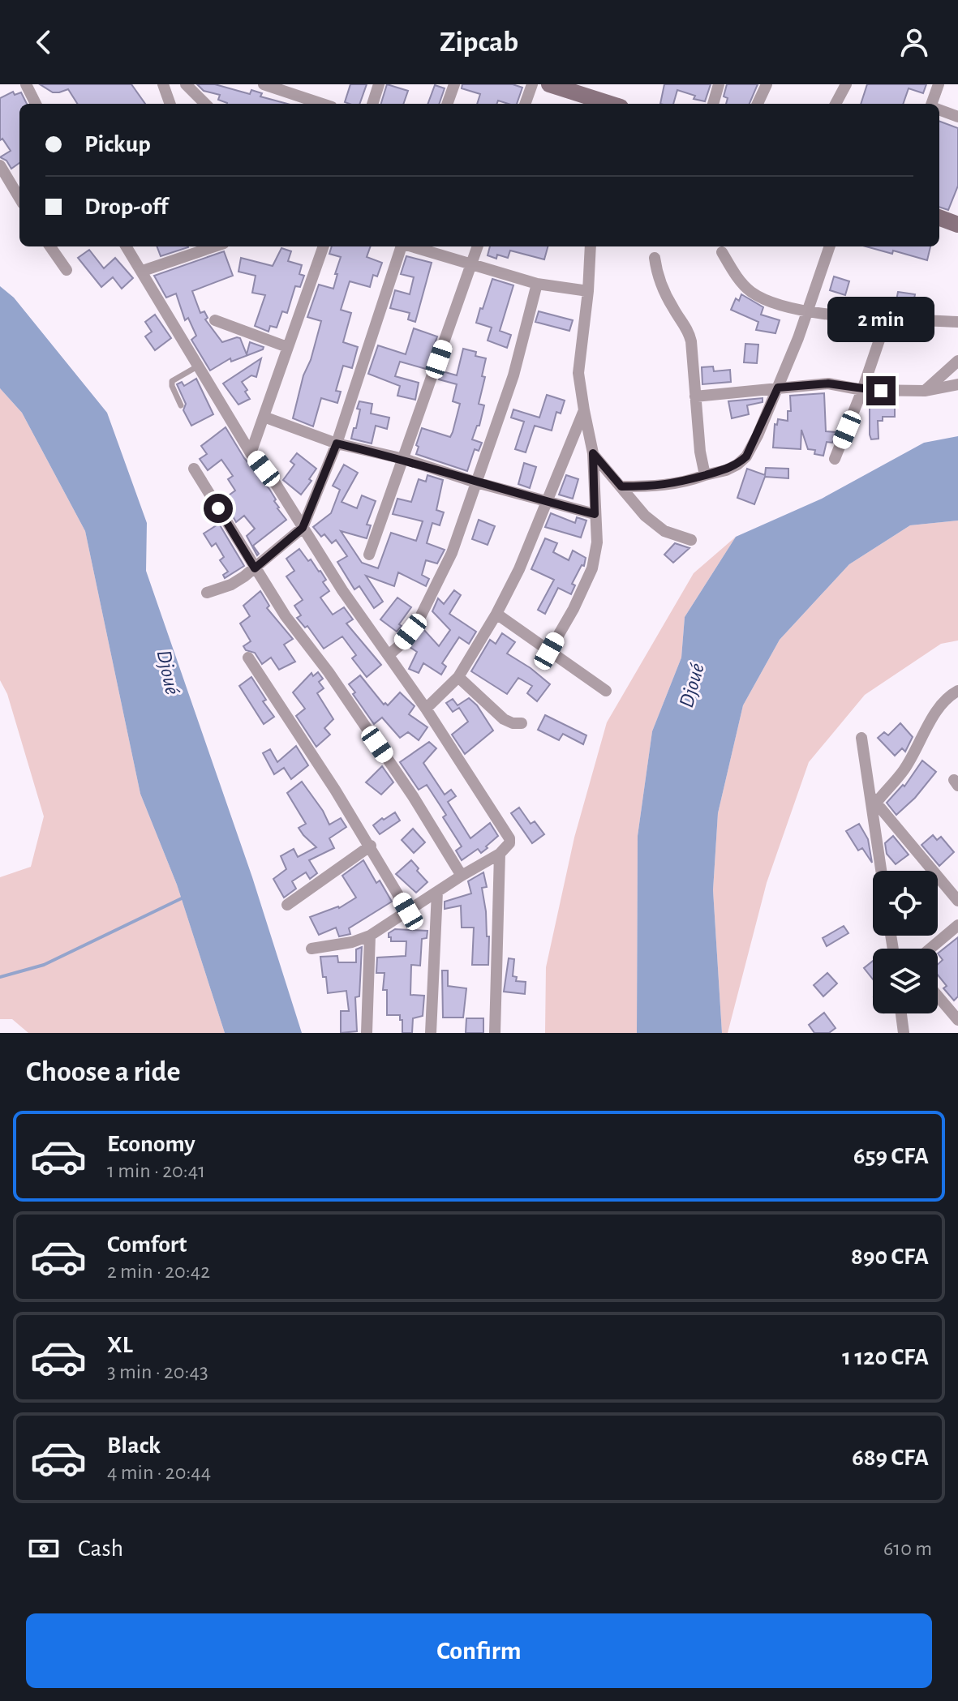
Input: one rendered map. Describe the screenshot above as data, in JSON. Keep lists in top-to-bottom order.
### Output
{
  "water": ["Djoué"],
  "page": {
    "header": "Zipcab",
    "banner": ["Pickup", "Drop-off"],
    "bubble": "2 min",
    "heading": "Choose a ride",
    "list": [
      {
        "name": "Economy",
        "note": "1 min · 20:41",
        "value": "659 CFA"
      },
      {
        "name": "Comfort",
        "note": "2 min · 20:42",
        "value": "890 CFA"
      },
      {
        "name": "XL",
        "note": "3 min · 20:43",
        "value": "1 120 CFA"
      },
      {
        "name": "Black",
        "note": "4 min · 20:44",
        "value": "689 CFA"
      }
    ],
    "pay": ["Cash", "610 m"],
    "buttons": "Confirm"
  }
}
